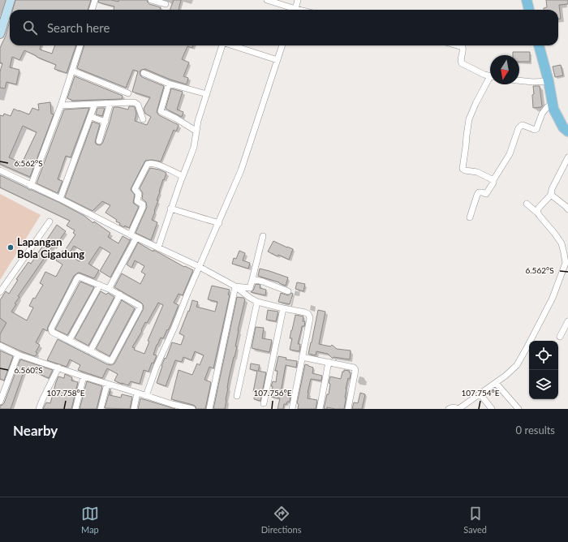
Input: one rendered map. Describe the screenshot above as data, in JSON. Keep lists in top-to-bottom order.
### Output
{
  "places": ["Lapangan Bola Cigadung"],
  "north": "bottom",
  "page": {
    "search": "Search here",
    "heading": ["Nearby", "0 results"],
    "nav": ["Map", "Directions", "Saved"]
  },
  "coordinates": [
    "6.562°S",
    "6.560°S",
    "107.758°E",
    "107.756°E",
    "107.754°E"
  ]
}
